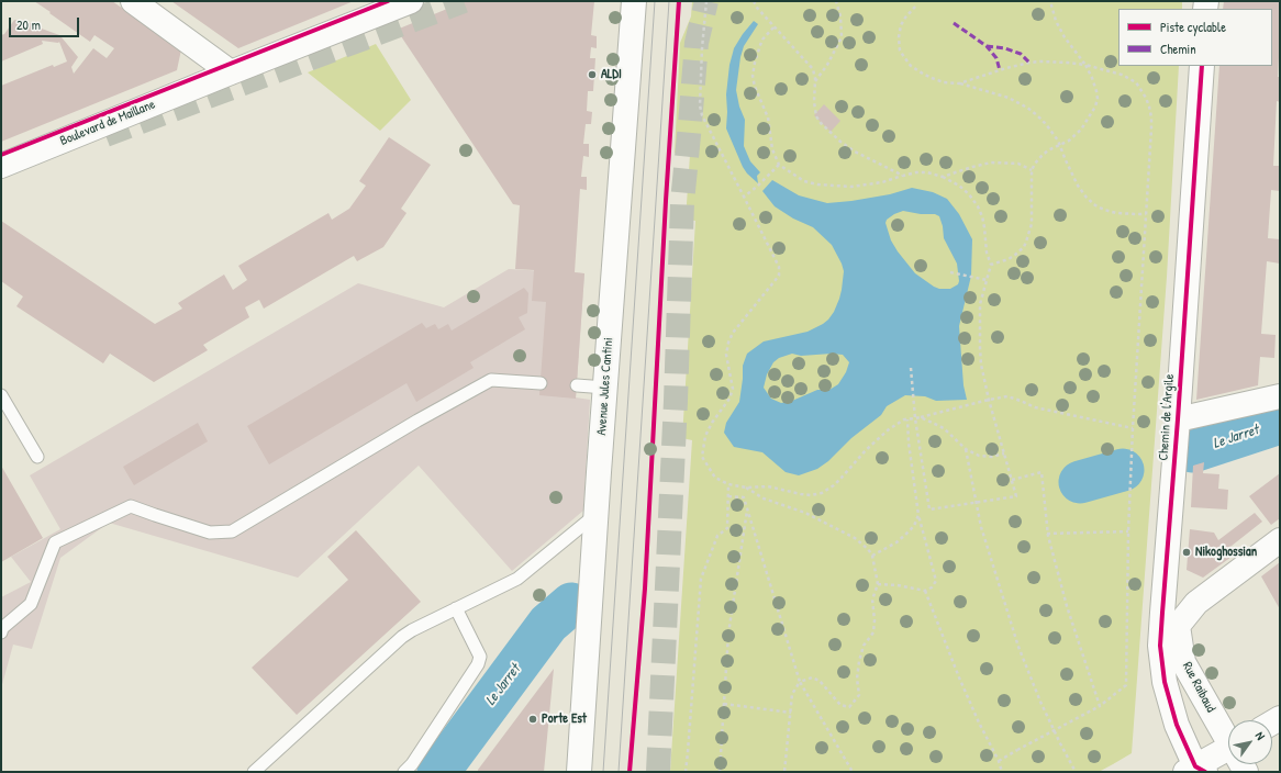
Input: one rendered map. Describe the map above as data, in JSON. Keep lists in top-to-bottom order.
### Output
{
  "streets": {
    "street": [
      "Boulevard de Maillane",
      "Avenue Jules Cantini",
      "Chemin de l'Argile",
      "Rue Raibaud"
    ]
  },
  "crossings": [
    ["Chemin de l'Argile", "Rue Raibaud"]
  ],
  "water": ["Le Jarret"],
  "places": ["ALDI", "Nikoghossian", "Porte Est"],
  "legend": ["Piste cyclable", "Chemin"],
  "scale_bar": "20 m",
  "north": "top right"
}
